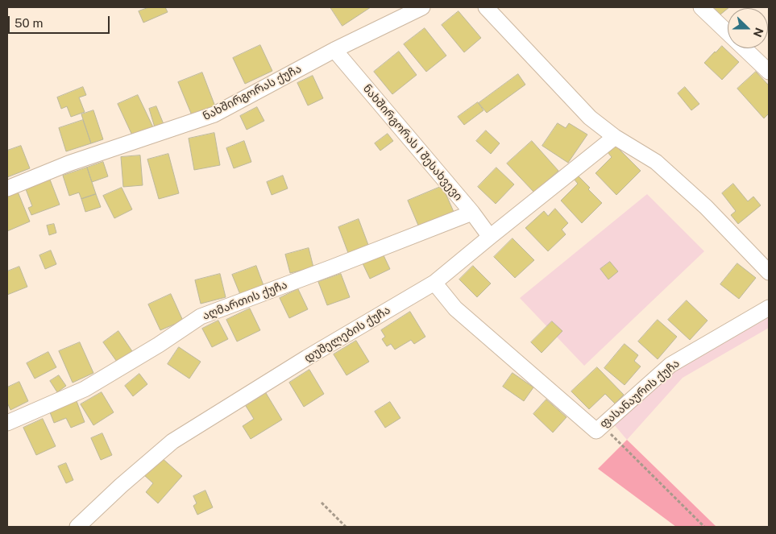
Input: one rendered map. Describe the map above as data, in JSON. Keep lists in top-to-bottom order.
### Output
{
  "streets": {
    "street": [
      "ნახშირგორას ქუჩა",
      "ნახშირგორას I შესახვევი",
      "აღმართის ქუჩა",
      "დუშელების ქუჩა",
      "ფასანაურის ქუჩა"
    ]
  },
  "crossings": [
    ["ნახშირგორას ქუჩა", "ნახშირგორას I შესახვევი"],
    ["ნახშირგორას I შესახვევი", "აღმართის ქუჩა"],
    ["ნახშირგორას I შესახვევი", "დუშელების ქუჩა"],
    ["დუშელების ქუჩა", "ფასანაურის ქუჩა"]
  ],
  "scale_bar": "50 m",
  "north": "right"
}
